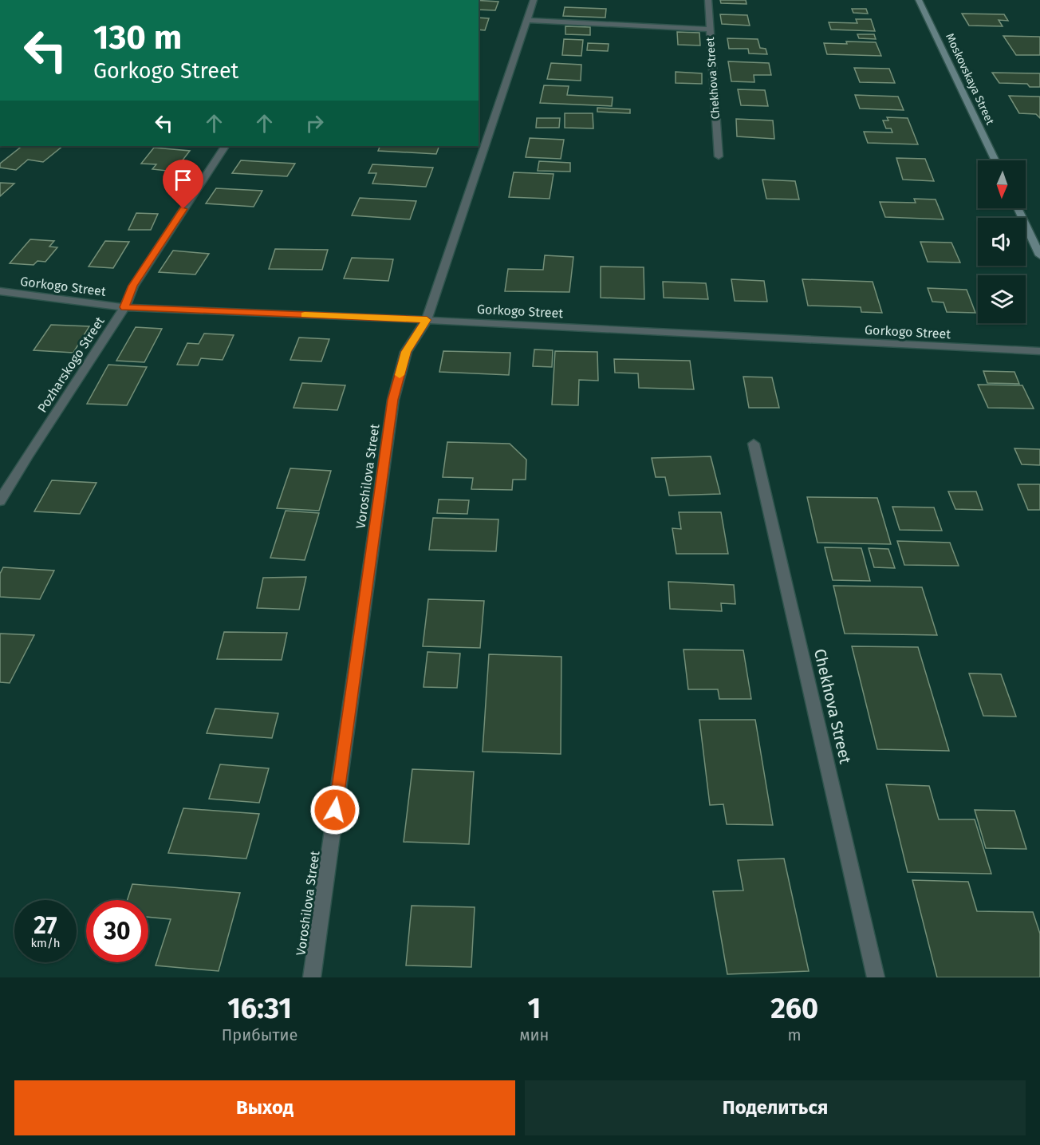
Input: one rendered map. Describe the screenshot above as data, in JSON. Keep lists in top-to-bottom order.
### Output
{
  "streets": {
    "street": [
      "Chekhova Street",
      "Moskovskaya Street",
      "Gorkogo Street",
      "Pozharskogo Street",
      "Voroshilova Street"
    ]
  },
  "crossings": [
    ["Gorkogo Street", "Pozharskogo Street"],
    ["Gorkogo Street", "Voroshilova Street"]
  ],
  "north": "bottom",
  "page": {
    "turn": ["130 m", "Gorkogo Street"],
    "speed": "27 km/h",
    "limit": "30",
    "eta": [
      "16:31",
      "Прибытие",
      "1",
      "мин",
      "260",
      "m"
    ],
    "buttons": ["Выход", "Поделиться"]
  }
}
